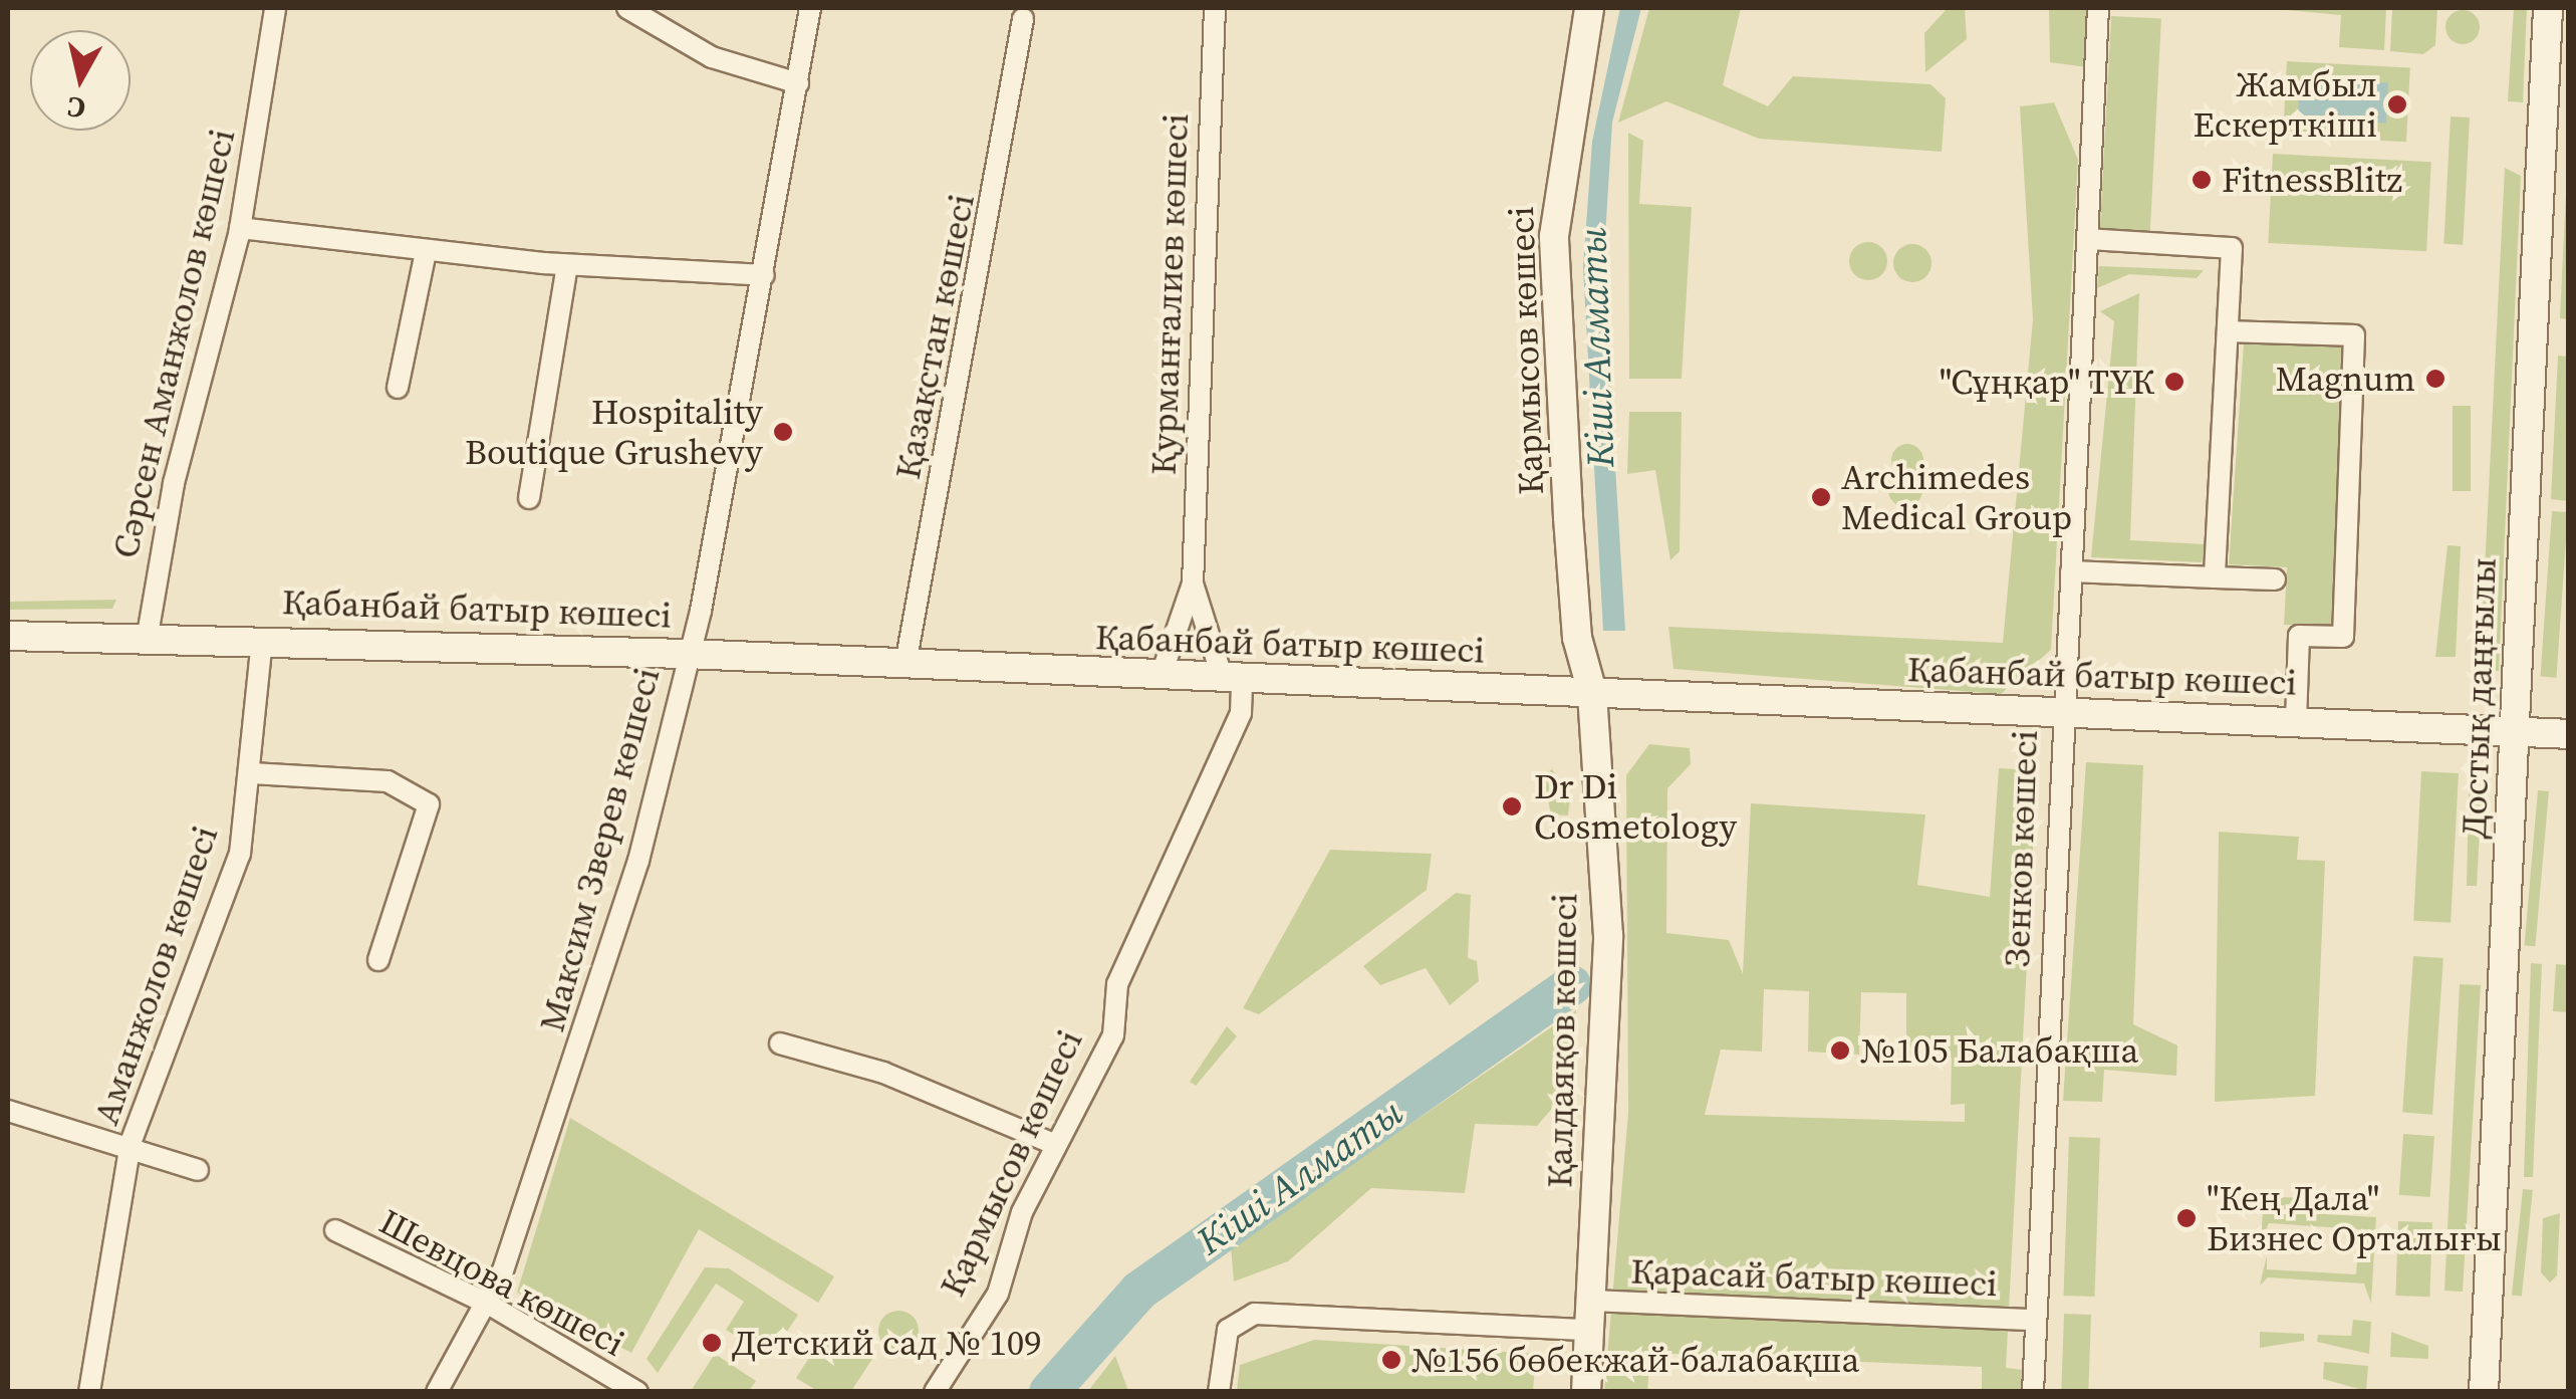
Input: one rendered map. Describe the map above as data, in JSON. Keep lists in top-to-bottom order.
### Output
{
  "streets": {
    "street": [
      "Қурманғалиев көшесі",
      "Қазақстан көшесі",
      "Сәрсен Аманжолов көшесі",
      "Қармысов көшесі",
      "Қабанбай батыр көшесі",
      "Достық даңғылы",
      "Зенков көшесі",
      "Максим Зверев көшесі",
      "Аманжолов көшесі",
      "Қалдаяқов көшесі",
      "Қарасай батыр көшесі",
      "Шевцова көшесі"
    ]
  },
  "crossings": [
    ["Қазақстан көшесі", "Қабанбай батыр көшесі"],
    ["Сәрсен Аманжолов көшесі", "Қабанбай батыр көшесі"],
    ["Қармысов көшесі", "Қабанбай батыр көшесі"],
    ["Қармысов көшесі", "Қалдаяқов көшесі"],
    ["Қабанбай батыр көшесі", "Достық даңғылы"],
    ["Қабанбай батыр көшесі", "Зенков көшесі"],
    ["Қабанбай батыр көшесі", "Максим Зверев көшесі"],
    ["Қабанбай батыр көшесі", "Аманжолов көшесі"],
    ["Қабанбай батыр көшесі", "Қалдаяқов көшесі"],
    ["Зенков көшесі", "Қарасай батыр көшесі"],
    ["Максим Зверев көшесі", "Шевцова көшесі"],
    ["Қалдаяқов көшесі", "Қарасай батыр көшесі"]
  ],
  "water": ["Кіші Алматы"],
  "places": [
    "Жамбыл Ескерткіші",
    "FitnessBlitz",
    "Magnum",
    "\"Сұңқар\" ТҮК",
    "Hospitality Boutique Grushevy",
    "Archimedes Medical Group",
    "Dr Di Cosmetology",
    "№105 Балабақша",
    "\"Кең Дала\" Бизнес Орталығы",
    "Детский сад № 109",
    "№156 бөбекжай-балабақша"
  ],
  "north": "bottom"
}
